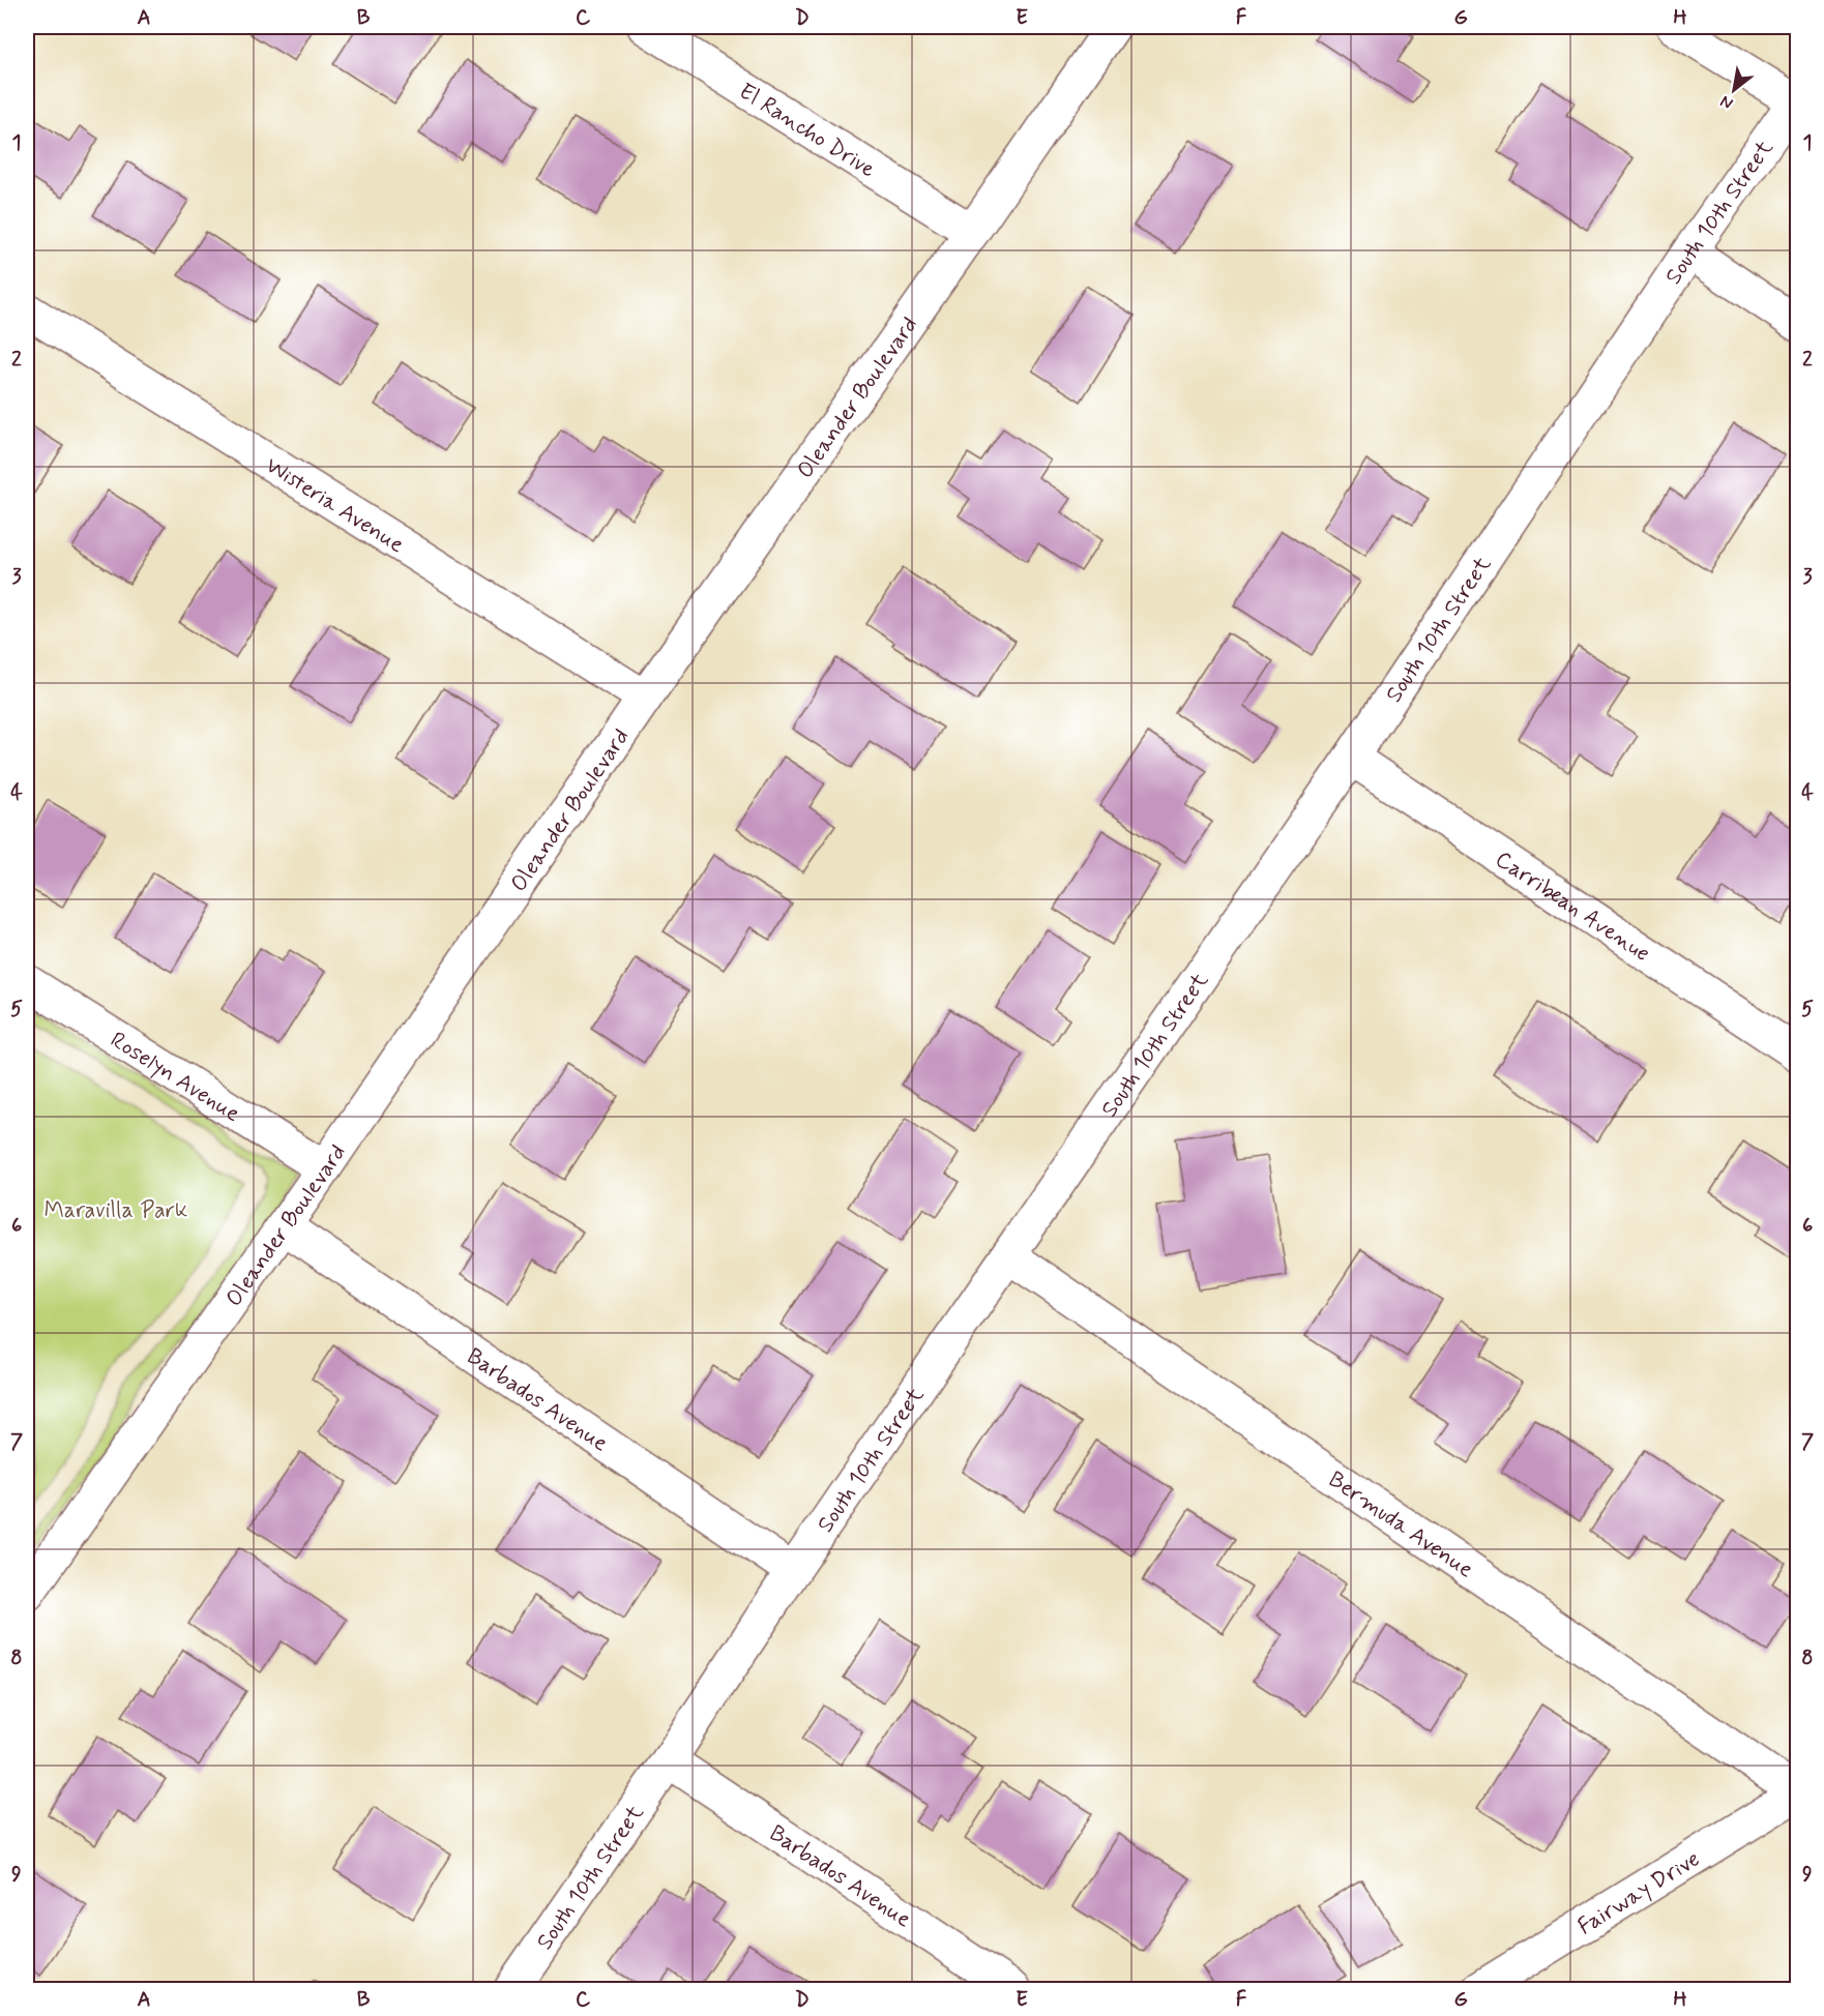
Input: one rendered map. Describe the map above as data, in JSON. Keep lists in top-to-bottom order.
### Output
{
  "streets": {
    "street": [
      "El Rancho Drive",
      "South 10th Street",
      "Oleander Boulevard",
      "Wisteria Avenue",
      "Carribean Avenue",
      "Roselyn Avenue",
      "Barbados Avenue",
      "Bermuda Avenue",
      "Fairway Drive"
    ]
  },
  "crossings": [
    ["El Rancho Drive", "Oleander Boulevard"],
    ["South 10th Street", "Carribean Avenue"],
    ["South 10th Street", "Barbados Avenue"],
    ["South 10th Street", "Bermuda Avenue"],
    ["Oleander Boulevard", "Wisteria Avenue"],
    ["Oleander Boulevard", "Roselyn Avenue"],
    ["Oleander Boulevard", "Barbados Avenue"],
    ["Bermuda Avenue", "Fairway Drive"]
  ],
  "parks": ["Maravilla Park"],
  "north": "bottom left",
  "grid": {
    "columns": [
      "A",
      "B",
      "C",
      "D",
      "E",
      "F",
      "G",
      "H"
    ],
    "rows": [
      "1",
      "2",
      "3",
      "4",
      "5",
      "6",
      "7",
      "8",
      "9"
    ]
  }
}
